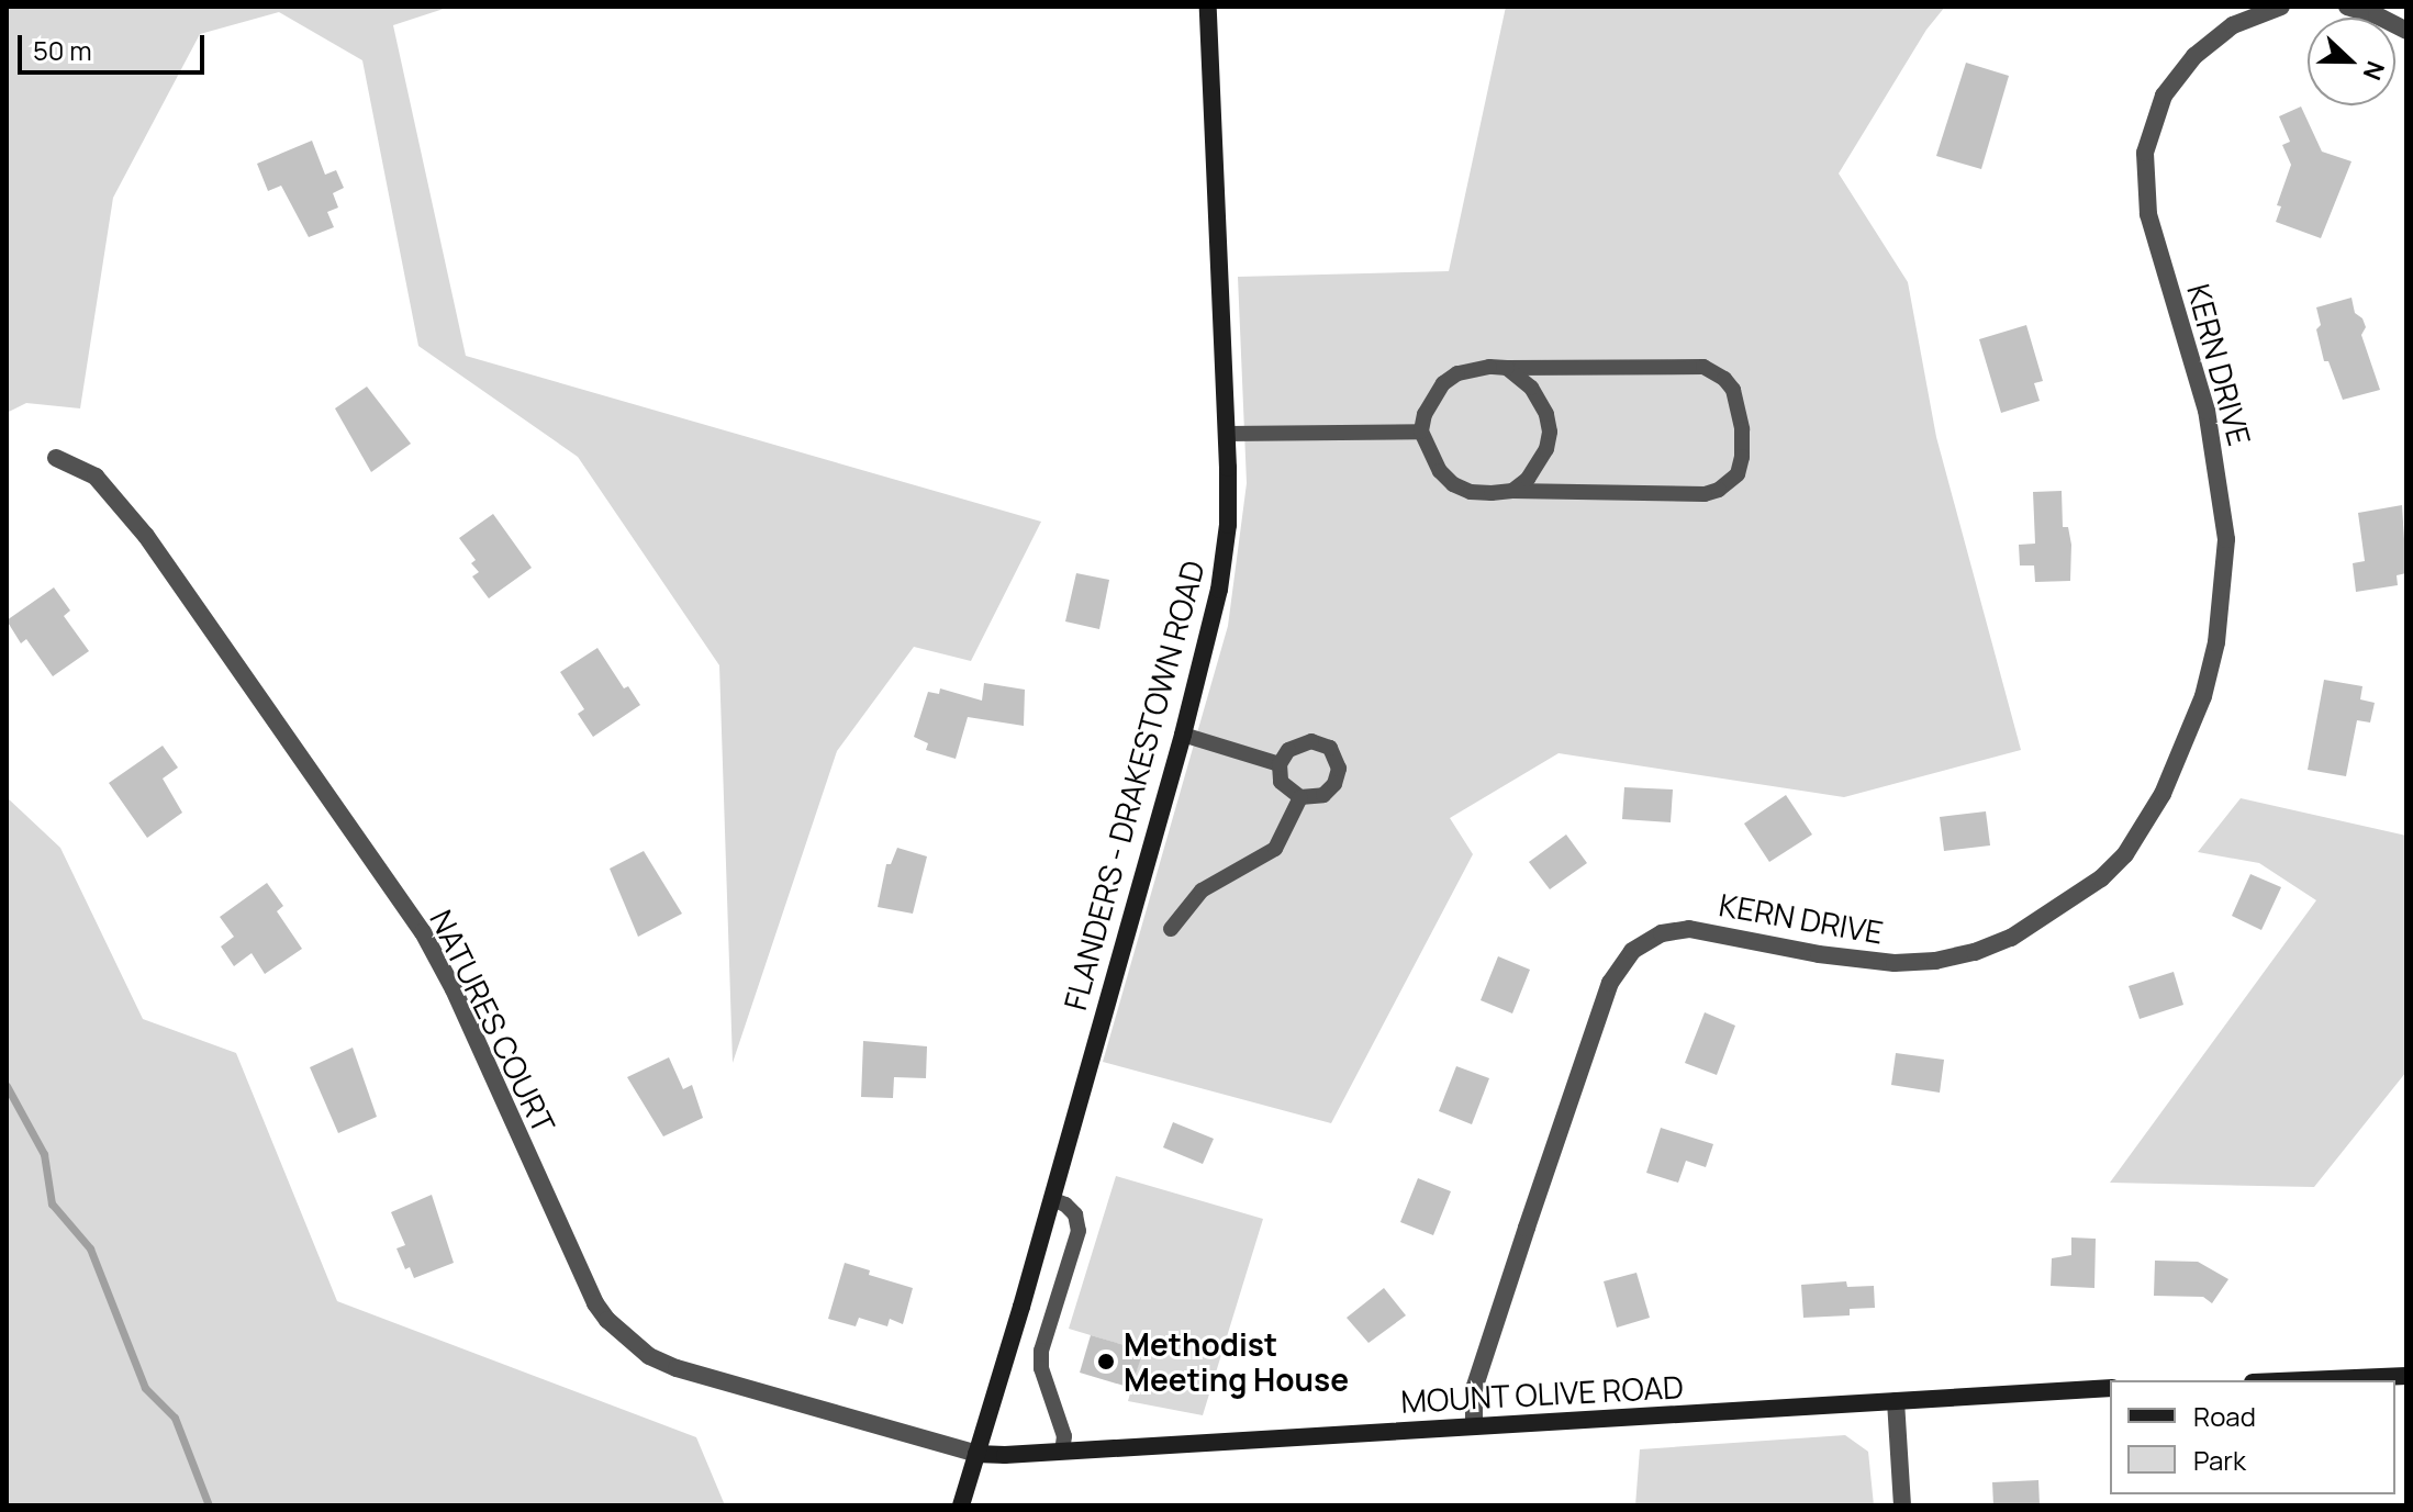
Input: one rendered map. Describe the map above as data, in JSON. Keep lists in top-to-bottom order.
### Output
{
  "streets": {
    "street": [
      "KERN DRIVE",
      "FLANDERS - DRAKESTOWN ROAD",
      "NATURES COURT",
      "MOUNT OLIVE ROAD"
    ]
  },
  "crossings": [
    ["KERN DRIVE", "MOUNT OLIVE ROAD"],
    ["FLANDERS - DRAKESTOWN ROAD", "NATURES COURT"],
    ["FLANDERS - DRAKESTOWN ROAD", "MOUNT OLIVE ROAD"],
    ["NATURES COURT", "MOUNT OLIVE ROAD"]
  ],
  "places": ["Methodist Meeting House"],
  "legend": ["Road", "Park"],
  "scale_bar": "50 m",
  "north": "right"
}
